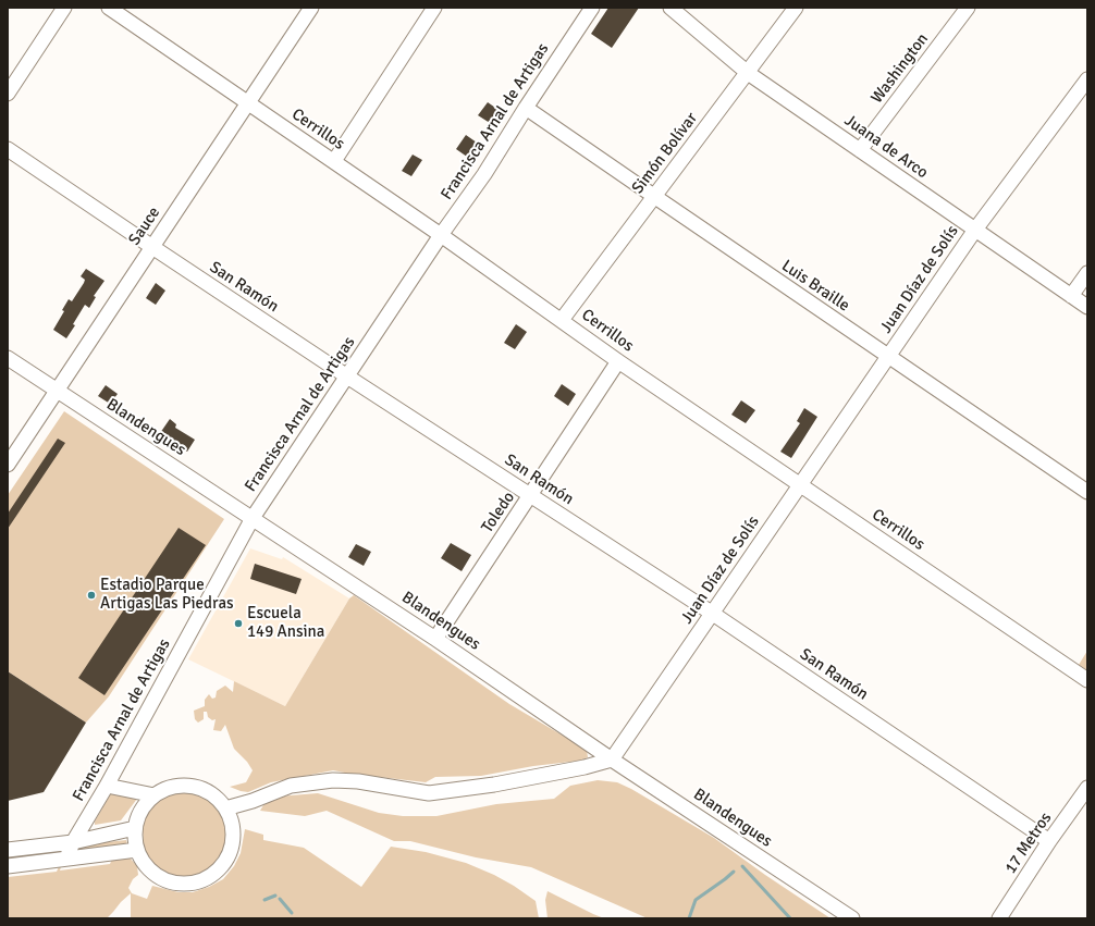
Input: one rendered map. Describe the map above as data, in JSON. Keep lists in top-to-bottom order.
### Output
{
  "streets": {
    "street": [
      "Washington",
      "Francisca Arnal de Artigas",
      "Cerrillos",
      "Juana de Arco",
      "Simón Bolívar",
      "Sauce",
      "Juan Díaz de Solís",
      "Luis Braille",
      "San Ramón",
      "Blandengues",
      "Toledo",
      "17 Metros"
    ]
  },
  "crossings": [
    ["Washington", "Juana de Arco"],
    ["Francisca Arnal de Artigas", "Cerrillos"],
    ["Francisca Arnal de Artigas", "Luis Braille"],
    ["Francisca Arnal de Artigas", "San Ramón"],
    ["Francisca Arnal de Artigas", "Blandengues"],
    ["Cerrillos", "Simón Bolívar"],
    ["Cerrillos", "Sauce"],
    ["Cerrillos", "Juan Díaz de Solís"],
    ["Cerrillos", "Toledo"],
    ["Juana de Arco", "Simón Bolívar"],
    ["Juana de Arco", "Juan Díaz de Solís"],
    ["Simón Bolívar", "Luis Braille"],
    ["Sauce", "San Ramón"],
    ["Sauce", "Blandengues"],
    ["Juan Díaz de Solís", "Luis Braille"],
    ["Juan Díaz de Solís", "San Ramón"],
    ["Juan Díaz de Solís", "Blandengues"],
    ["San Ramón", "Toledo"],
    ["San Ramón", "17 Metros"],
    ["Blandengues", "Toledo"]
  ],
  "places": ["Estadio Parque Artigas Las Piedras", "Escuela 149 Ansina"]
}
